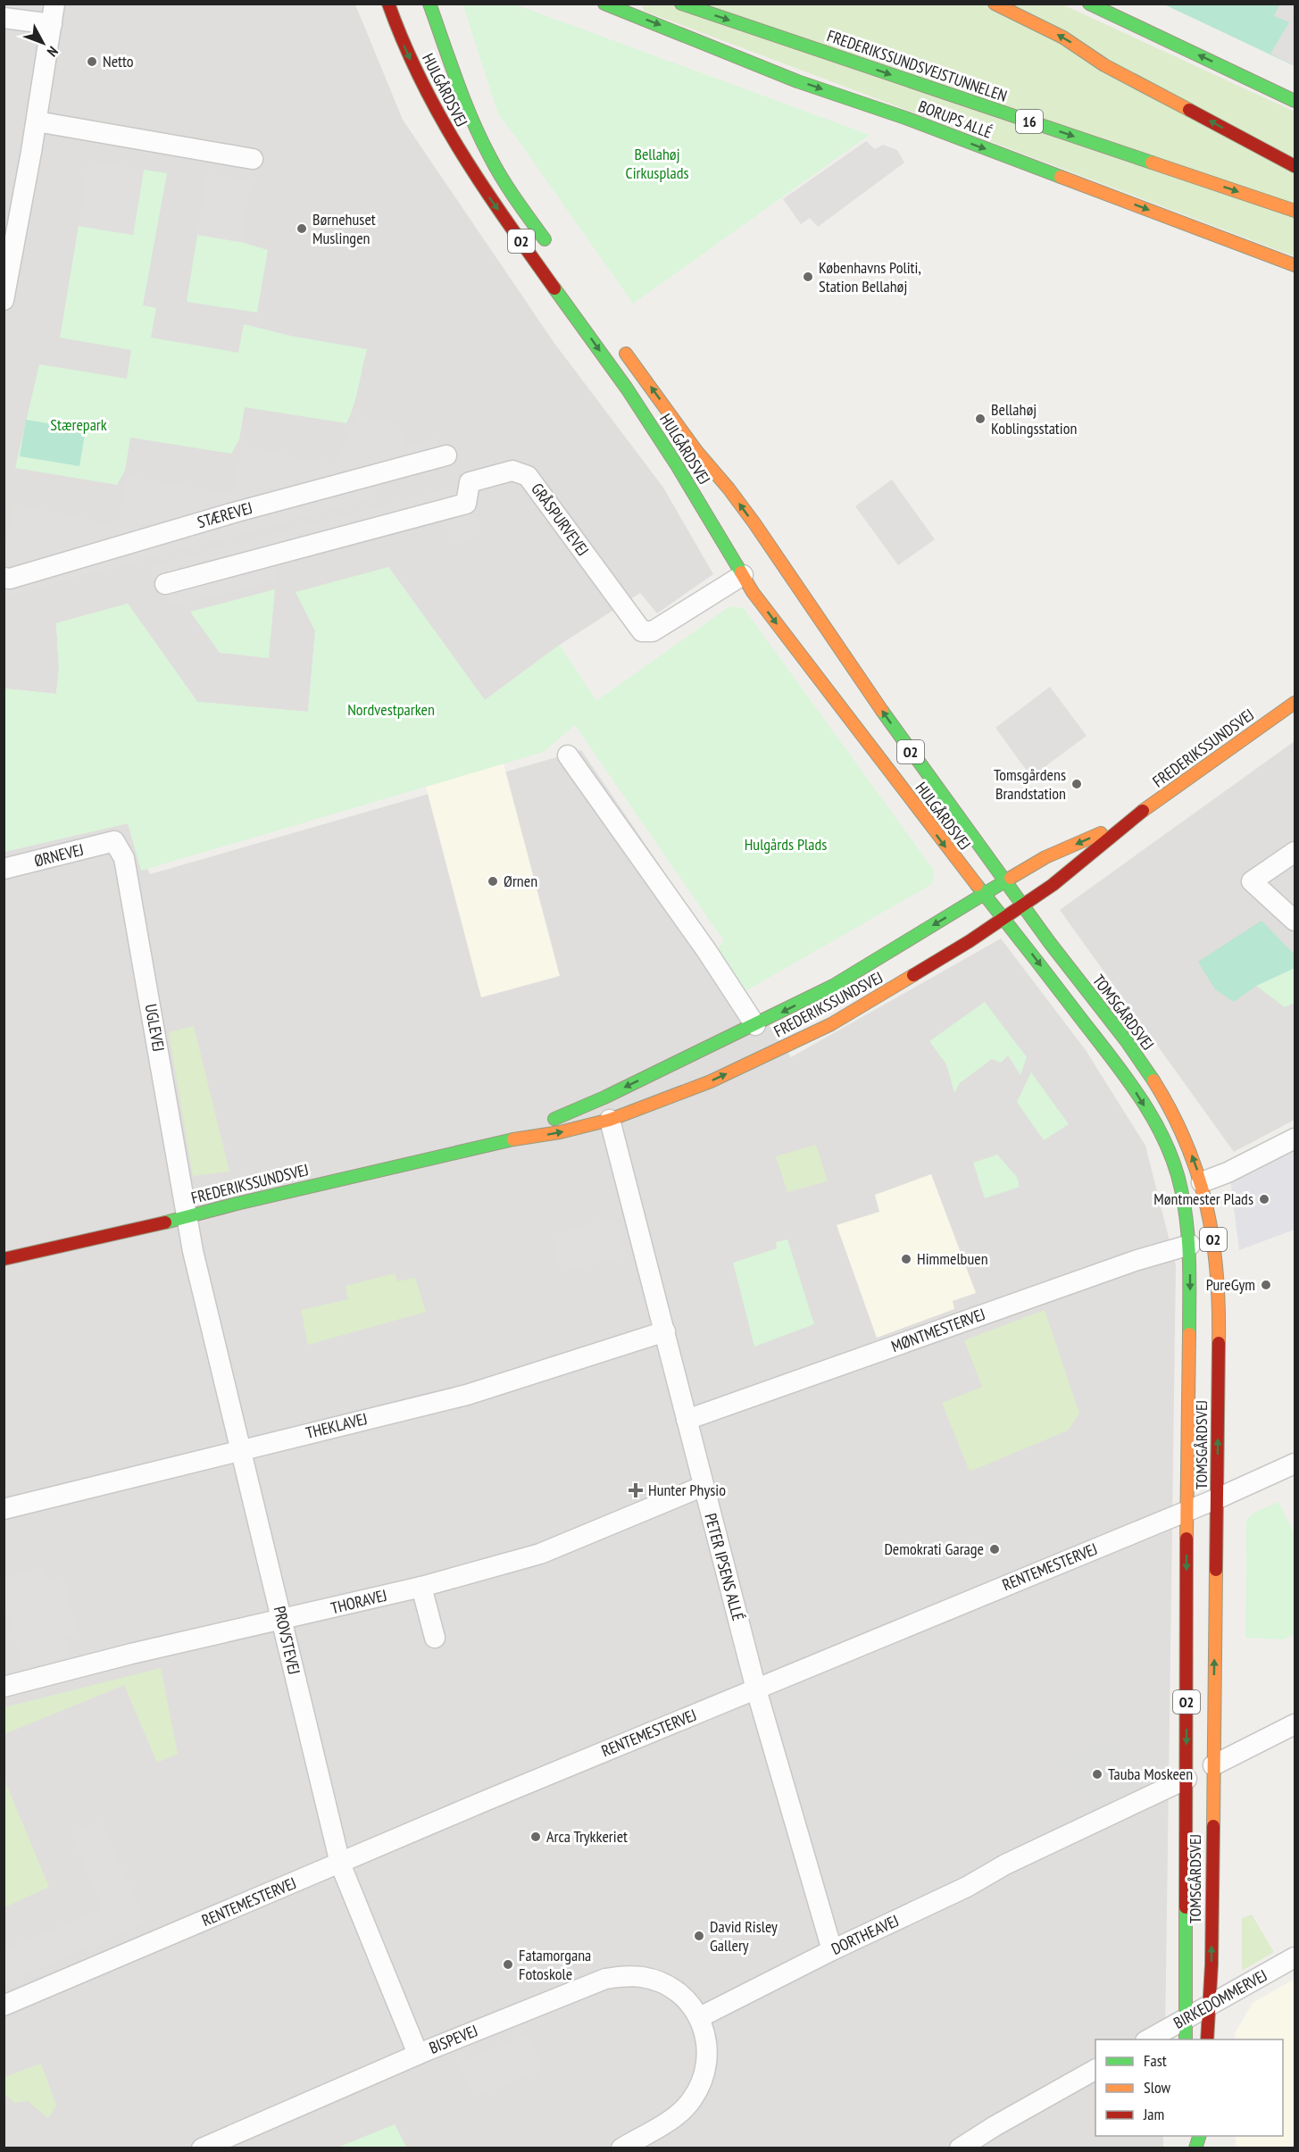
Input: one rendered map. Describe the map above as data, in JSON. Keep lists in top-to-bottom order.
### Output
{
  "streets": {
    "main road": [
      "FREDERIKSSUNDSVEJSTUNNELEN",
      "HULGÅRDSVEJ",
      "BORUPS ALLÉ",
      "16",
      "O2",
      "FREDERIKSSUNDSVEJ",
      "TOMSGÅRDSVEJ"
    ],
    "street": [
      "STÆREVEJ",
      "GRÅSPURVEVEJ",
      "ØRNEVEJ",
      "UGLEVEJ",
      "MØNTMESTERVEJ",
      "THEKLAVEJ",
      "PETER IPSENS ALLÉ",
      "RENTEMESTERVEJ",
      "THORAVEJ",
      "PROVSTEVEJ",
      "DORTHEAVEJ",
      "BIRKEDOMMERVEJ",
      "BISPEVEJ"
    ]
  },
  "crossings": [
    ["HULGÅRDSVEJ", "O2"],
    ["HULGÅRDSVEJ", "GRÅSPURVEVEJ"],
    ["HULGÅRDSVEJ", "FREDERIKSSUNDSVEJ"],
    ["O2", "FREDERIKSSUNDSVEJ"],
    ["O2", "TOMSGÅRDSVEJ"],
    ["FREDERIKSSUNDSVEJ", "TOMSGÅRDSVEJ"],
    ["FREDERIKSSUNDSVEJ", "UGLEVEJ"],
    ["FREDERIKSSUNDSVEJ", "PETER IPSENS ALLÉ"],
    ["FREDERIKSSUNDSVEJ", "PROVSTEVEJ"],
    ["ØRNEVEJ", "UGLEVEJ"],
    ["TOMSGÅRDSVEJ", "MØNTMESTERVEJ"],
    ["TOMSGÅRDSVEJ", "RENTEMESTERVEJ"],
    ["TOMSGÅRDSVEJ", "DORTHEAVEJ"],
    ["TOMSGÅRDSVEJ", "BIRKEDOMMERVEJ"],
    ["UGLEVEJ", "PROVSTEVEJ"],
    ["MØNTMESTERVEJ", "PETER IPSENS ALLÉ"],
    ["THEKLAVEJ", "PETER IPSENS ALLÉ"],
    ["THEKLAVEJ", "PROVSTEVEJ"],
    ["PETER IPSENS ALLÉ", "RENTEMESTERVEJ"],
    ["PETER IPSENS ALLÉ", "THORAVEJ"],
    ["PETER IPSENS ALLÉ", "DORTHEAVEJ"],
    ["RENTEMESTERVEJ", "PROVSTEVEJ"],
    ["THORAVEJ", "PROVSTEVEJ"],
    ["PROVSTEVEJ", "BISPEVEJ"],
    ["DORTHEAVEJ", "BISPEVEJ"]
  ],
  "one_way": ["BORUPS ALLÉ"],
  "parks": [
    "Bellahøj Cirkusplads",
    "Stærepark",
    "Nordvestparken",
    "Hulgårds Plads"
  ],
  "places": {
    "other": [
      "Netto",
      "Børnehuset Muslingen",
      "Københavns Politi, Station Bellahøj",
      "Bellahøj Koblingsstation",
      "Tomsgårdens Brandstation",
      "Ørnen",
      "Møntmester Plads",
      "Himmelbuen",
      "PureGym",
      "Demokrati Garage",
      "Tauba Moskeen",
      "Arca Trykkeriet",
      "David Risley Gallery",
      "Fatamorgana Fotoskole"
    ],
    "health": ["Hunter Physio"]
  },
  "legend": ["Fast", "Slow", "Jam"],
  "north": "bottom right"
}
